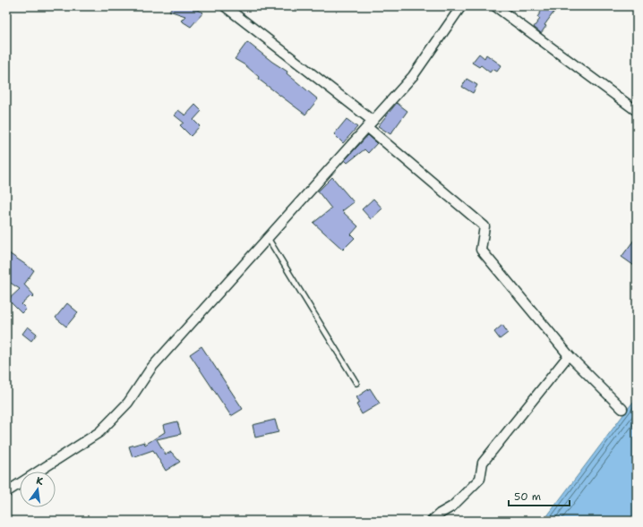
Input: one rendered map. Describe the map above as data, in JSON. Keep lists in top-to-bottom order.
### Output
{
  "scale_bar": "50 m",
  "north": "top"
}
